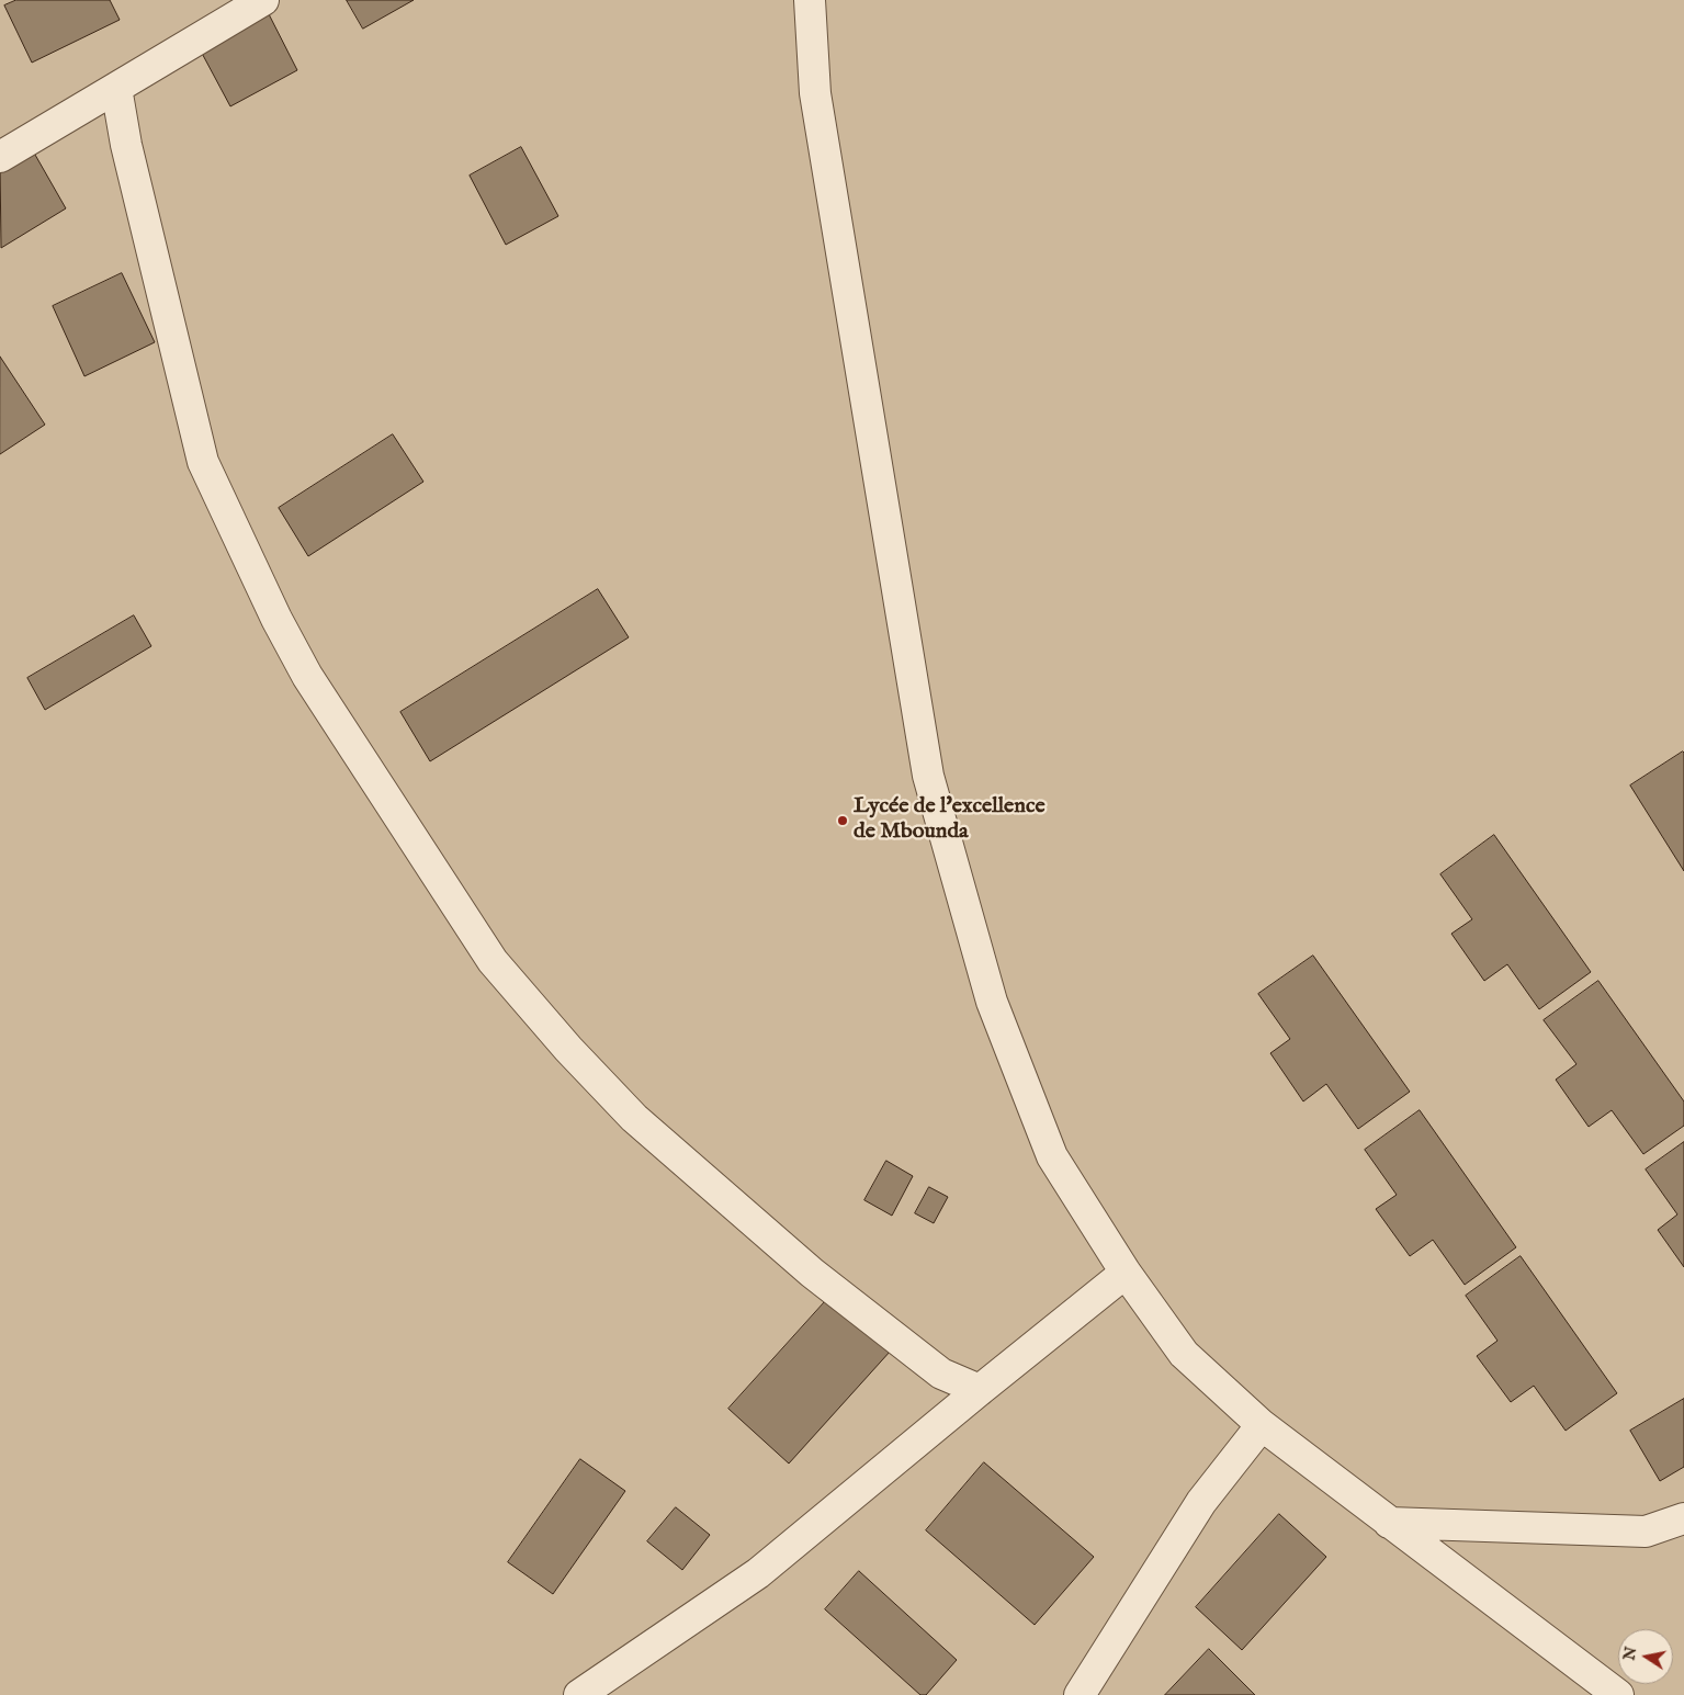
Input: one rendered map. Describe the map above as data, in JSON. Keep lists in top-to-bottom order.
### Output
{
  "places": ["Lycée de l'excellence de Mbounda"],
  "north": "left"
}
